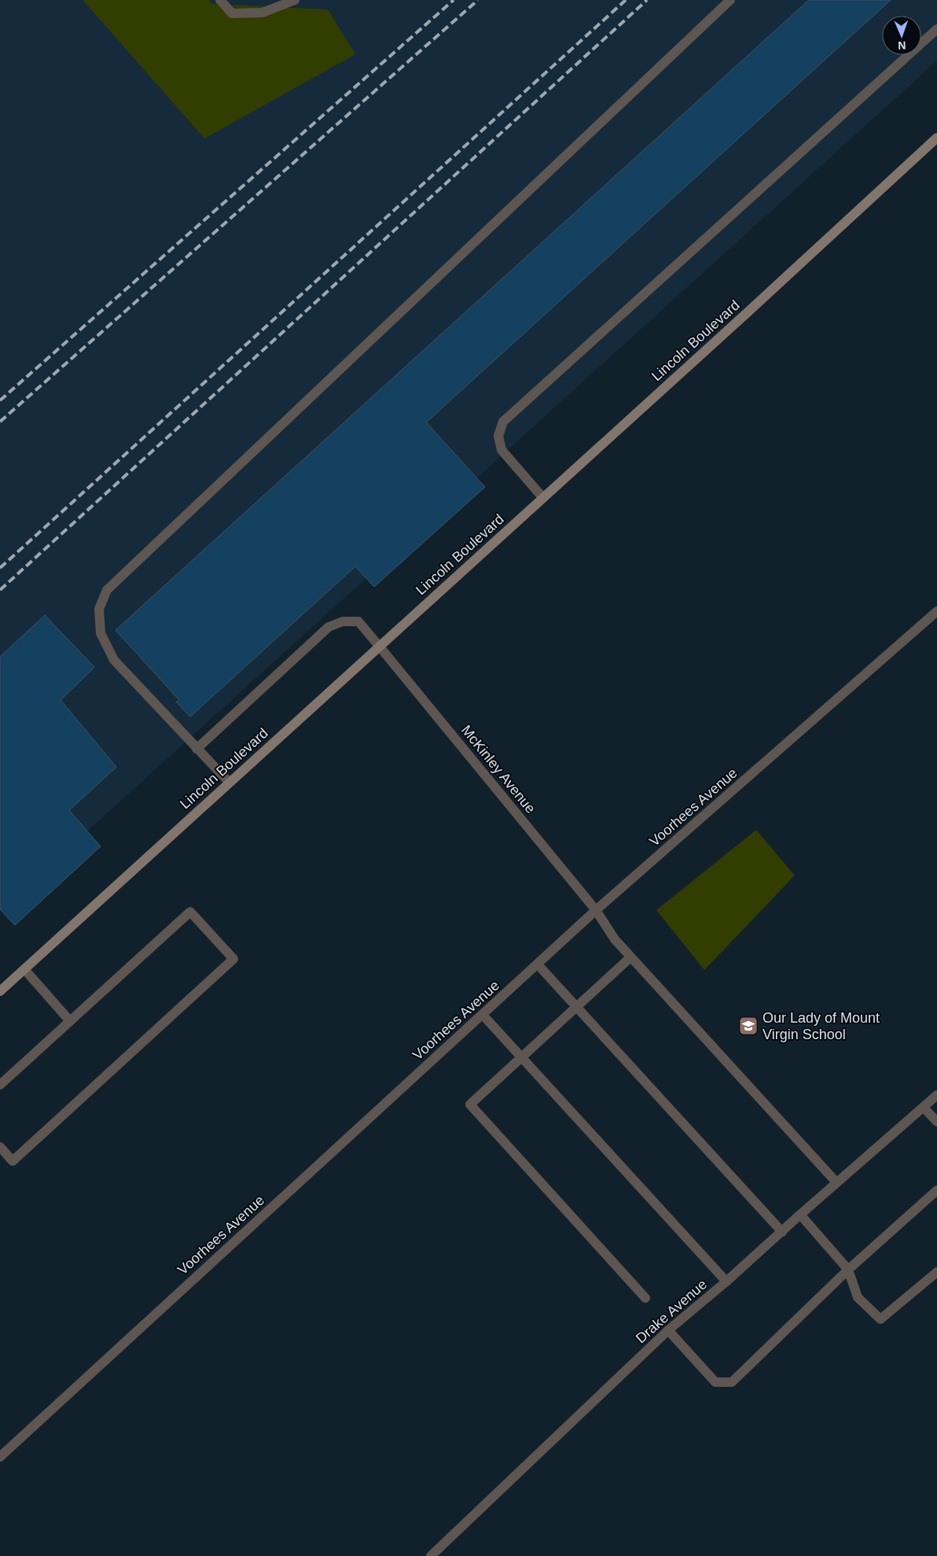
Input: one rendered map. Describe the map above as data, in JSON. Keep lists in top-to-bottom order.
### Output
{
  "streets": {
    "main road": ["Lincoln Boulevard"],
    "street": ["McKinley Avenue", "Voorhees Avenue", "Drake Avenue"]
  },
  "crossings": [
    ["Lincoln Boulevard", "McKinley Avenue"],
    ["McKinley Avenue", "Voorhees Avenue"],
    ["McKinley Avenue", "Drake Avenue"]
  ],
  "places": {
    "school or university": ["Our Lady of Mount Virgin School"]
  },
  "north": "bottom"
}
